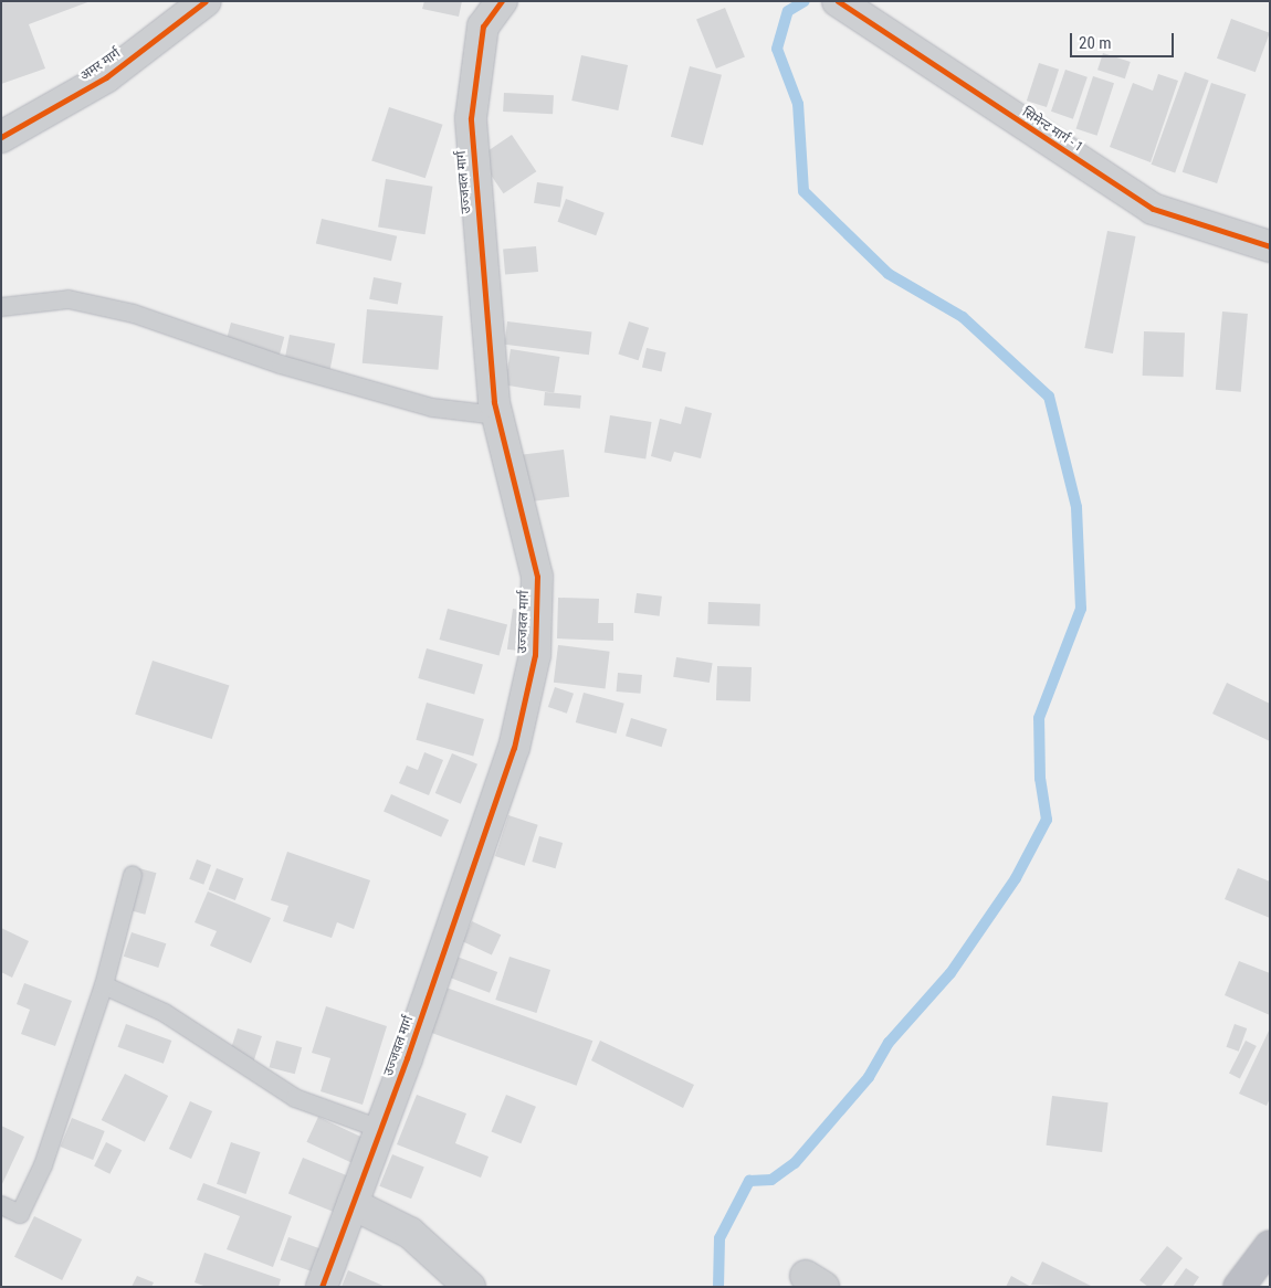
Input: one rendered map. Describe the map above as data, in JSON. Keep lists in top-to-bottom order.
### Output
{
  "streets": {
    "street": ["अमर मार्ग", "सिमेन्ट मार्ग - 1", "उज्जवल मार्ग"]
  },
  "scale_bar": "20 m"
}
